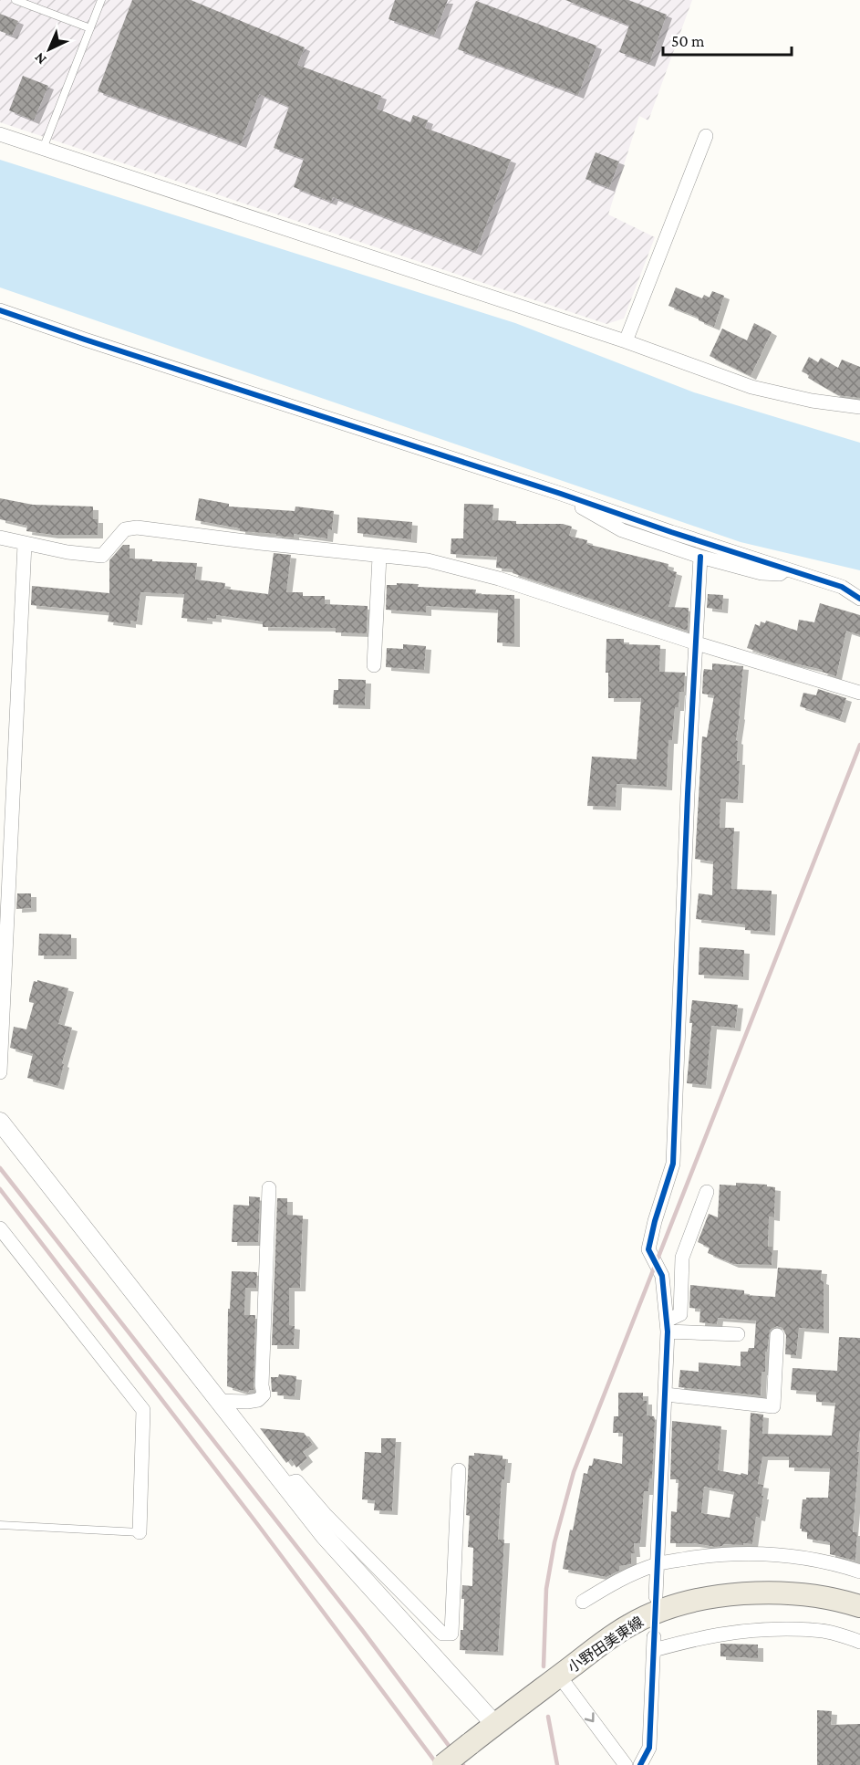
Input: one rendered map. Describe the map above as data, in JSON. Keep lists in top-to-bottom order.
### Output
{
  "streets": {
    "main road": ["小野田美東線"]
  },
  "scale_bar": "50 m",
  "north": "bottom left"
}
